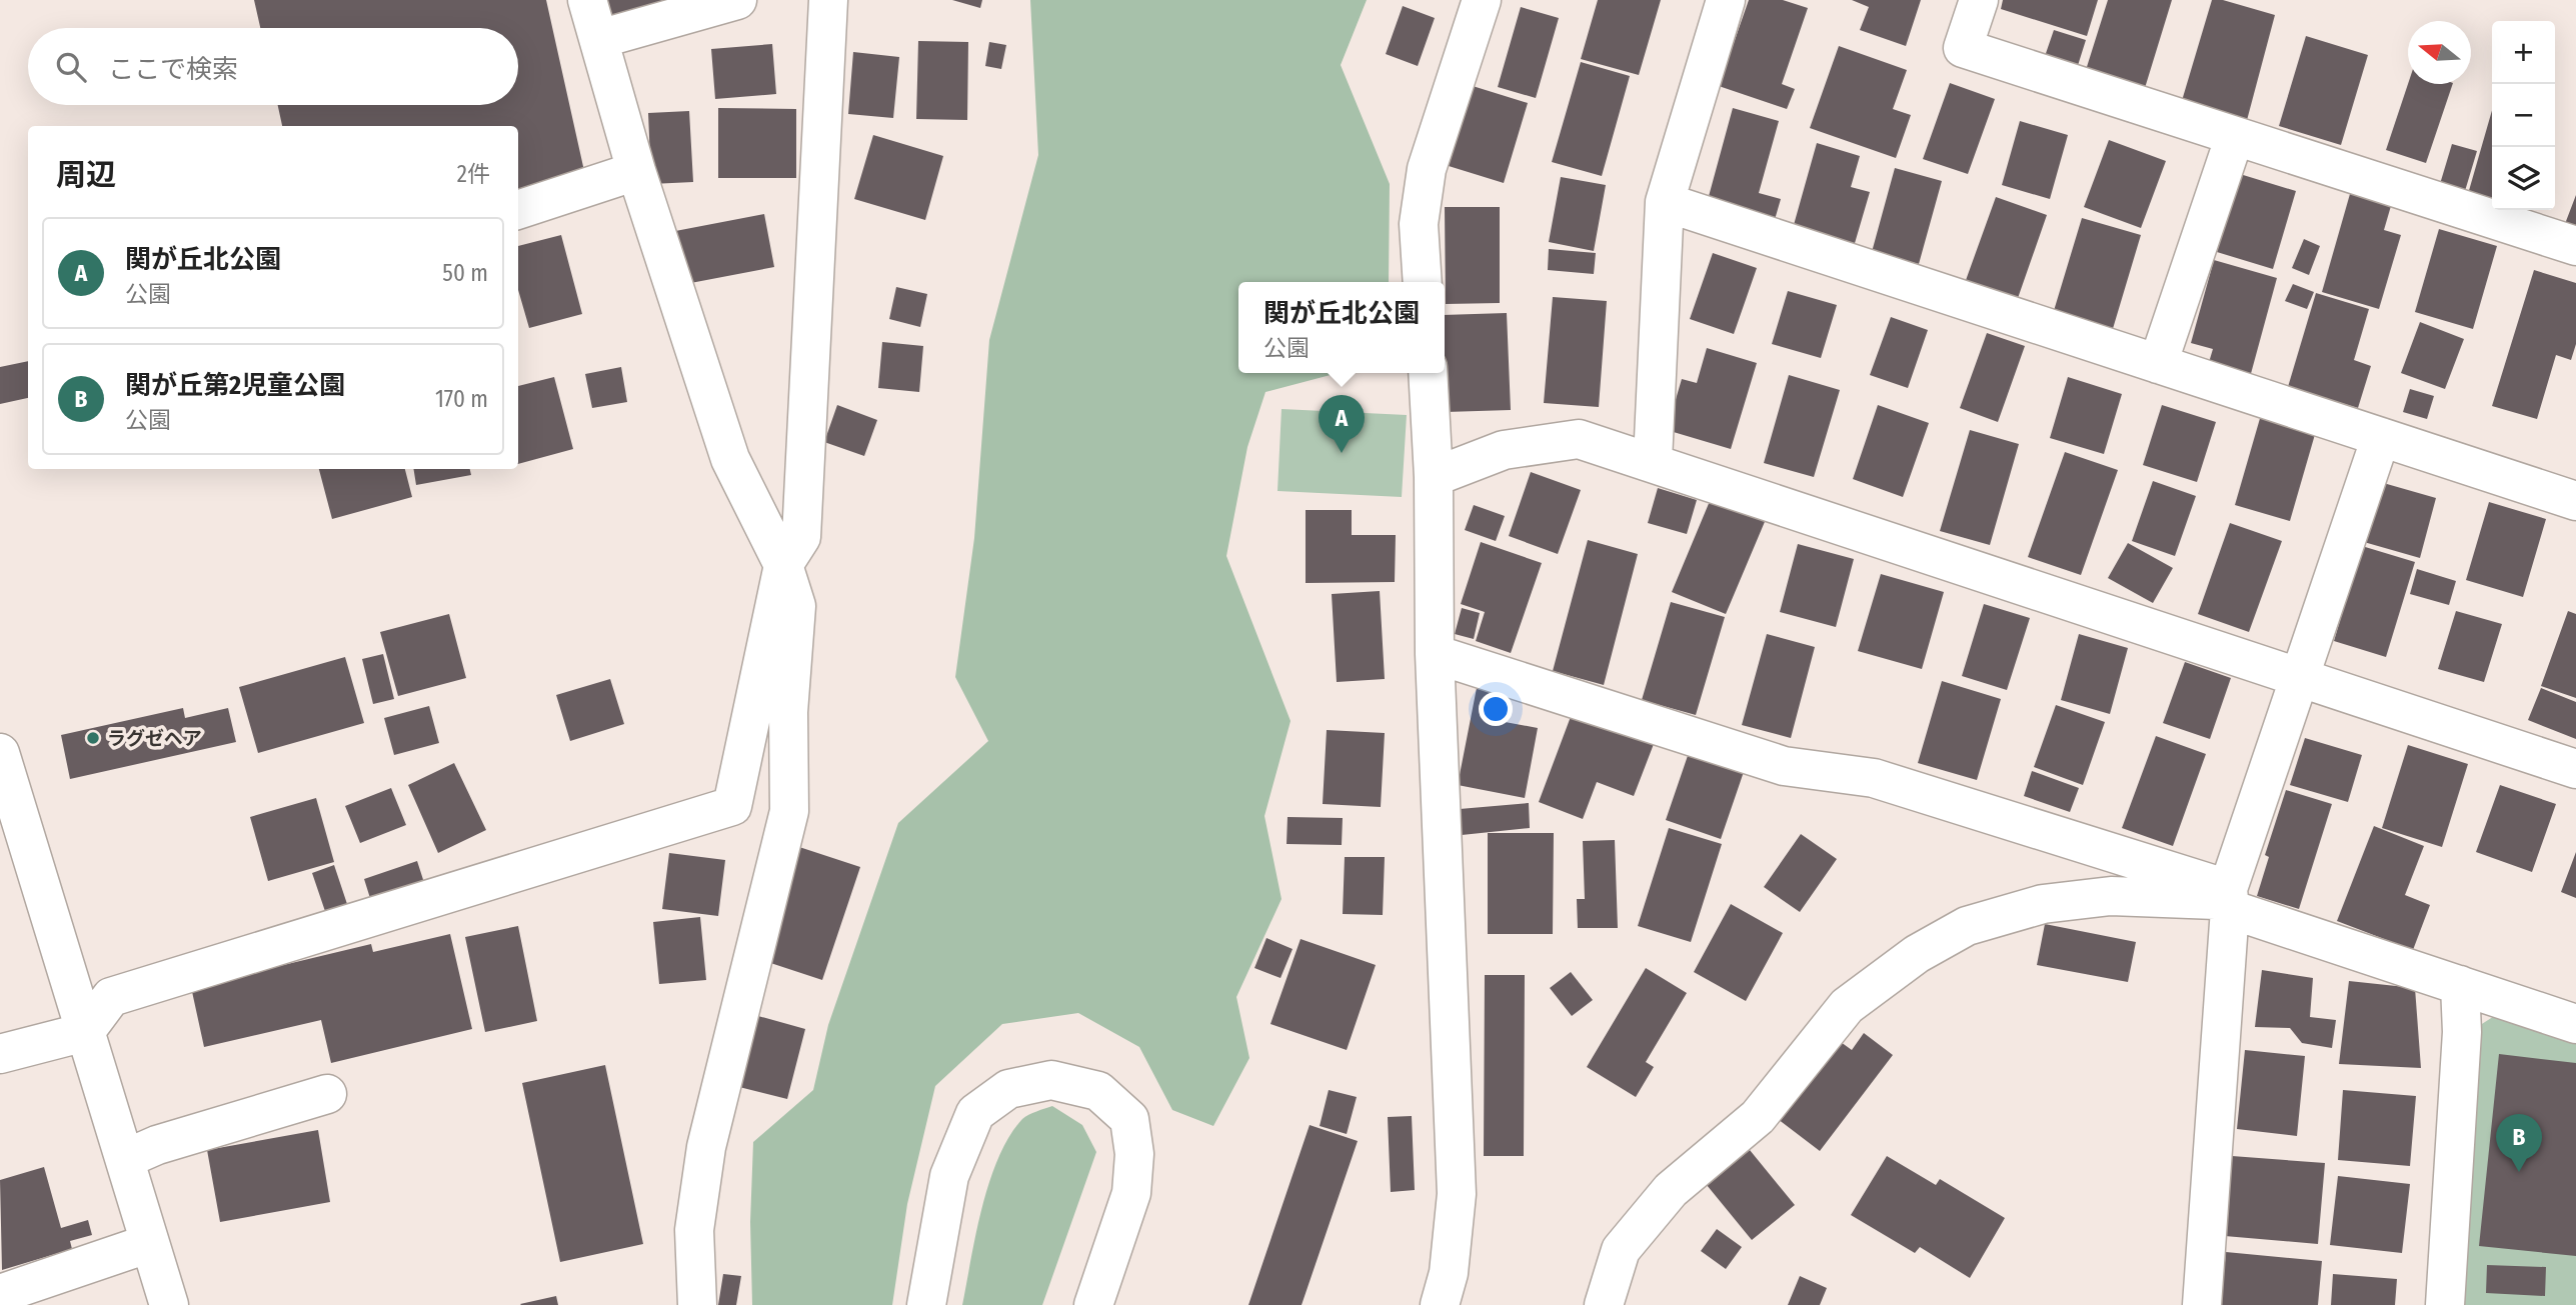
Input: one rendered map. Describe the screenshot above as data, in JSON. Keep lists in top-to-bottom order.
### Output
{
  "places": ["ラグゼヘア"],
  "north": "left",
  "page": {
    "map_buttons": ["+", "−"],
    "search": "ここで検索",
    "heading": ["周辺", "2件"],
    "list": [
      {
        "mark": "A",
        "name": "関が丘北公園",
        "note": "公園",
        "value": "50 m"
      },
      {
        "mark": "B",
        "name": "関が丘第2児童公園",
        "note": "公園",
        "value": "170 m"
      }
    ],
    "popup": ["関が丘北公園", "公園"],
    "pins": ["A", "B"]
  }
}
